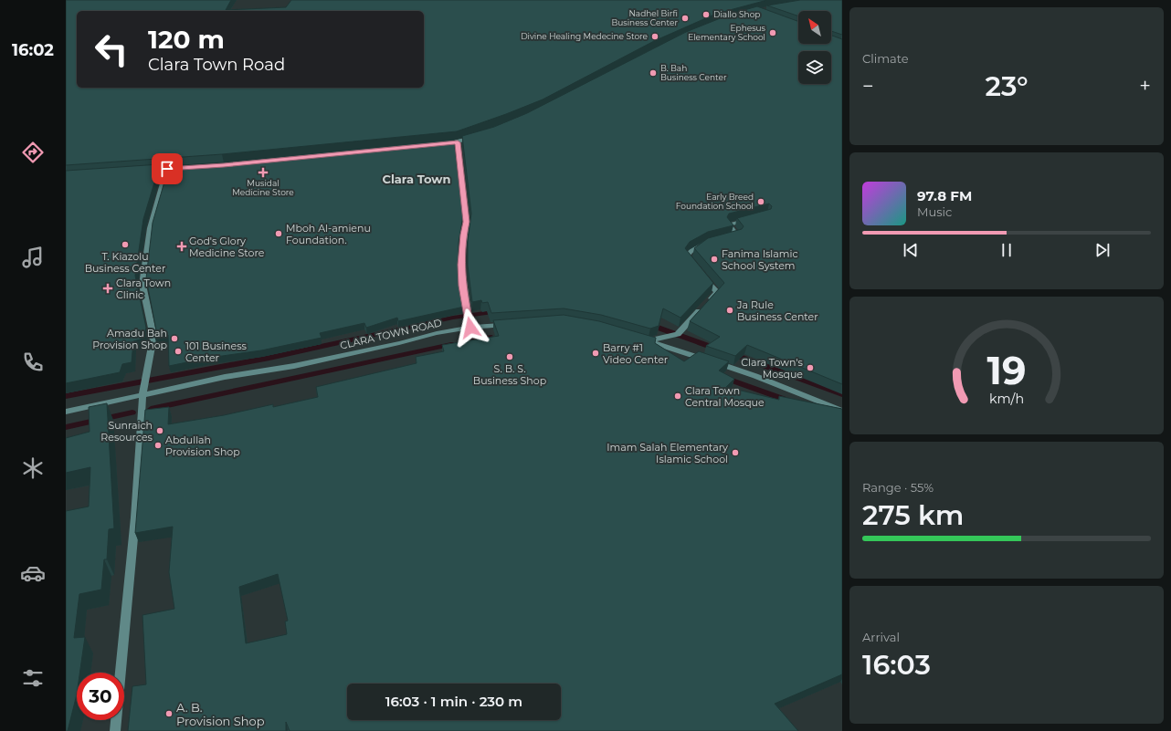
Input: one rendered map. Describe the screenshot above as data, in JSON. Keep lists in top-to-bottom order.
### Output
{
  "streets": {
    "street": ["CLARA TOWN ROAD"]
  },
  "districts": ["Clara Town"],
  "places": {
    "other": [
      "Diallo Shop",
      "Nadhel Birfi Business Center",
      "Ephesus Elementary School",
      "Divine Healing Medecine Store",
      "B. Bah Business Center",
      "Early Breed Foundation School",
      "Mboh Al-amienu Foundation.",
      "T. Kiazolu Business Center",
      "Fanima Islamic School System",
      "Ja Rule Business Center",
      "Amadu Bah Provision Shop",
      "101 Business Center",
      "Barry #1 Video Center",
      "S. B. S. Business Shop",
      "Clara Town's Mosque",
      "Clara Town Central Mosque",
      "Sunraich Resources",
      "Abdullah Provision Shop",
      "Imam Salah Elementary Islamic School",
      "A. B. Provision Shop"
    ],
    "health": ["Musidal Medicine Store", "God's Glory Medicine Store", "Clara Town Clinic"]
  },
  "north": "top left",
  "page": {
    "tabs": "16:02",
    "tile": [
      "Climate",
      ["Range · 55%", "275 km"],
      ["Arrival", "16:03"]
    ],
    "turn": ["120 m", "Clara Town Road"],
    "heat": ["−", "23°", "+"],
    "song": ["97.8 FM", "Music"],
    "limit": "30",
    "trip": "16:03 · 1 min · 230 m",
    "gauge": ["19", "km/h"]
  }
}
